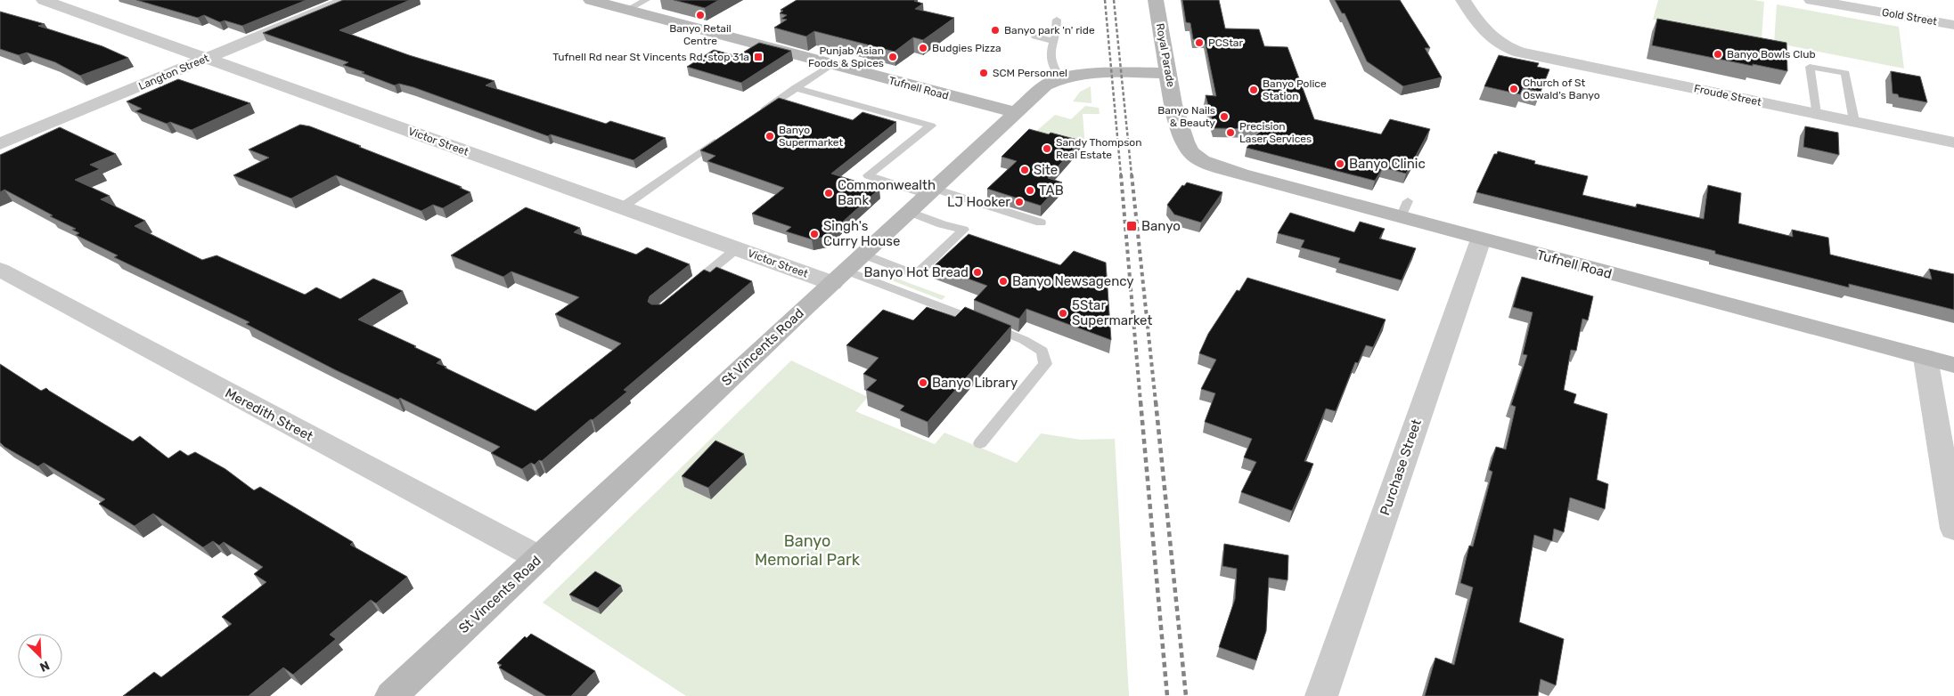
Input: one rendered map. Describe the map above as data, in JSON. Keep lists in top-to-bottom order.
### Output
{
  "streets": {
    "street": [
      "Gold Street",
      "Royal Parade",
      "Langton Street",
      "Tufnell Road",
      "Froude Street",
      "Victor Street",
      "St Vincents Road",
      "Meredith Street",
      "Purchase Street"
    ]
  },
  "crossings": [
    ["Royal Parade", "Tufnell Road"],
    ["Royal Parade", "St Vincents Road"],
    ["Langton Street", "Victor Street"],
    ["Tufnell Road", "St Vincents Road"],
    ["Tufnell Road", "Purchase Street"],
    ["Victor Street", "St Vincents Road"],
    ["St Vincents Road", "Meredith Street"]
  ],
  "parks": ["Banyo Memorial Park"],
  "places": {
    "other": [
      "Banyo Retail Centre",
      "Banyo park 'n' ride",
      "PCStar",
      "Budgies Pizza",
      "Banyo Bowls Club",
      "Punjab Asian Foods & Spices",
      "SCM Personnel",
      "Church of St Oswald's Banyo",
      "Banyo Police Station",
      "Banyo Nails & Beauty",
      "Precision Laser Services",
      "Banyo Supermarket",
      "Sandy Thompson Real Estate",
      "Banyo Clinic",
      "Site",
      "TAB",
      "Commonwealth Bank",
      "LJ Hooker",
      "Singh's Curry House",
      "Banyo Hot Bread",
      "Banyo Newsagency",
      "5Star Supermarket",
      "Banyo Library"
    ],
    "transit": ["Tufnell Rd near St Vincents Rd, stop 31a", "Banyo"]
  },
  "north": "bottom right"
}
